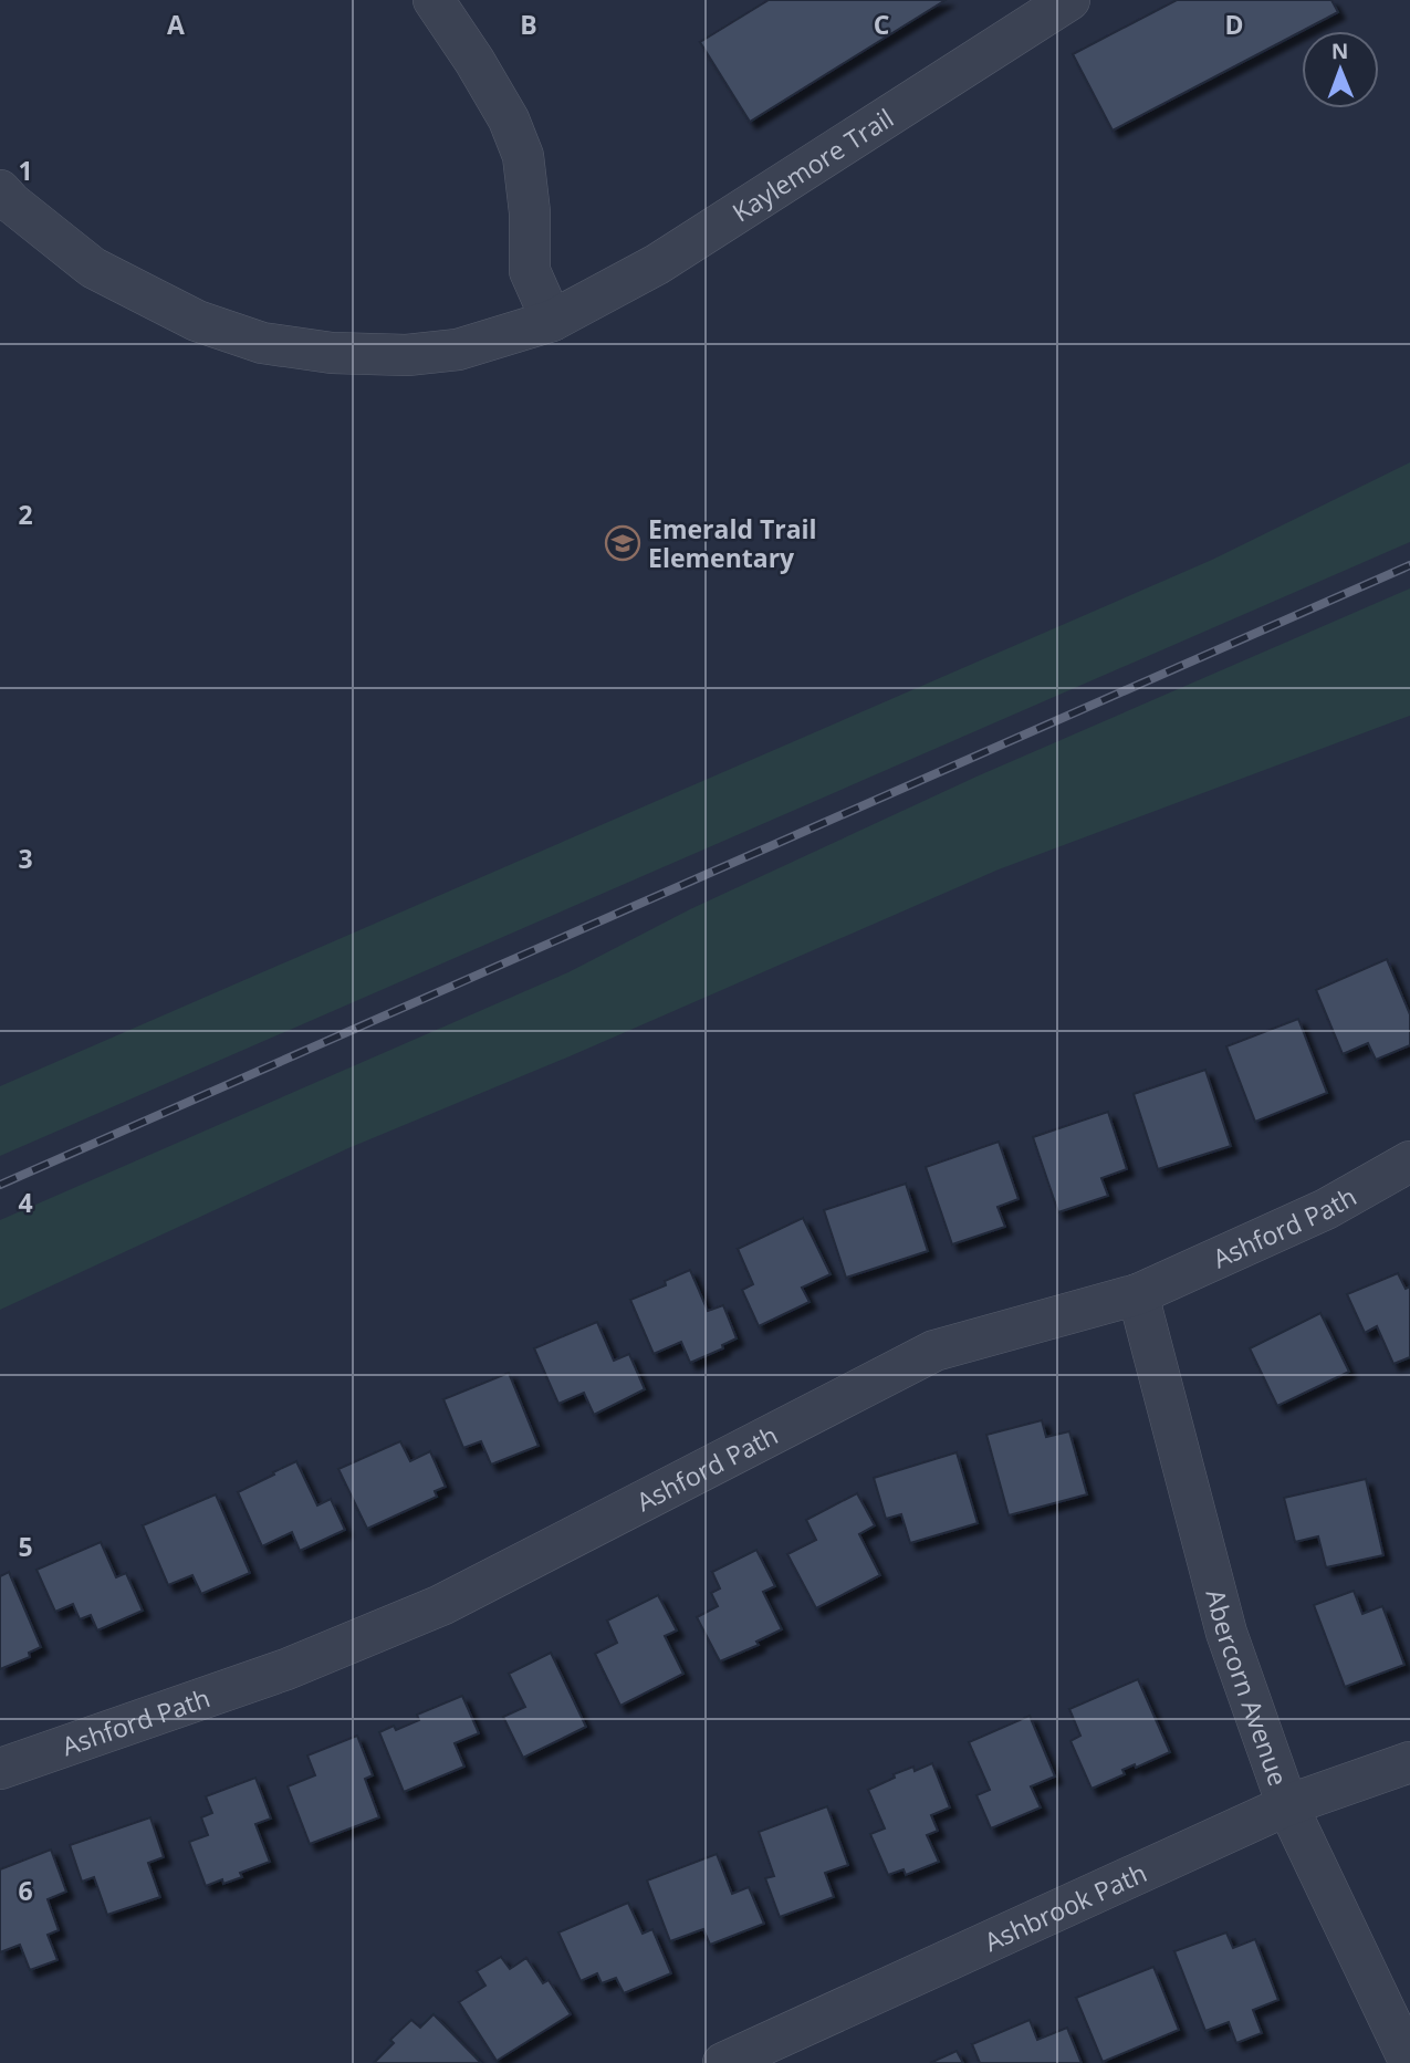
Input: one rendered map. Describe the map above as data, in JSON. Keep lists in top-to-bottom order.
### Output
{
  "streets": {
    "street": [
      "Kaylemore Trail",
      "Ashford Path",
      "Abercorn Avenue",
      "Ashbrook Path"
    ]
  },
  "crossings": [
    ["Ashford Path", "Abercorn Avenue"],
    ["Abercorn Avenue", "Ashbrook Path"]
  ],
  "places": {
    "school or university": ["Emerald Trail Elementary"]
  },
  "north": "top",
  "grid": {
    "columns": [
      "A",
      "B",
      "C",
      "D"
    ],
    "rows": [
      "1",
      "2",
      "3",
      "4",
      "5",
      "6"
    ]
  }
}
